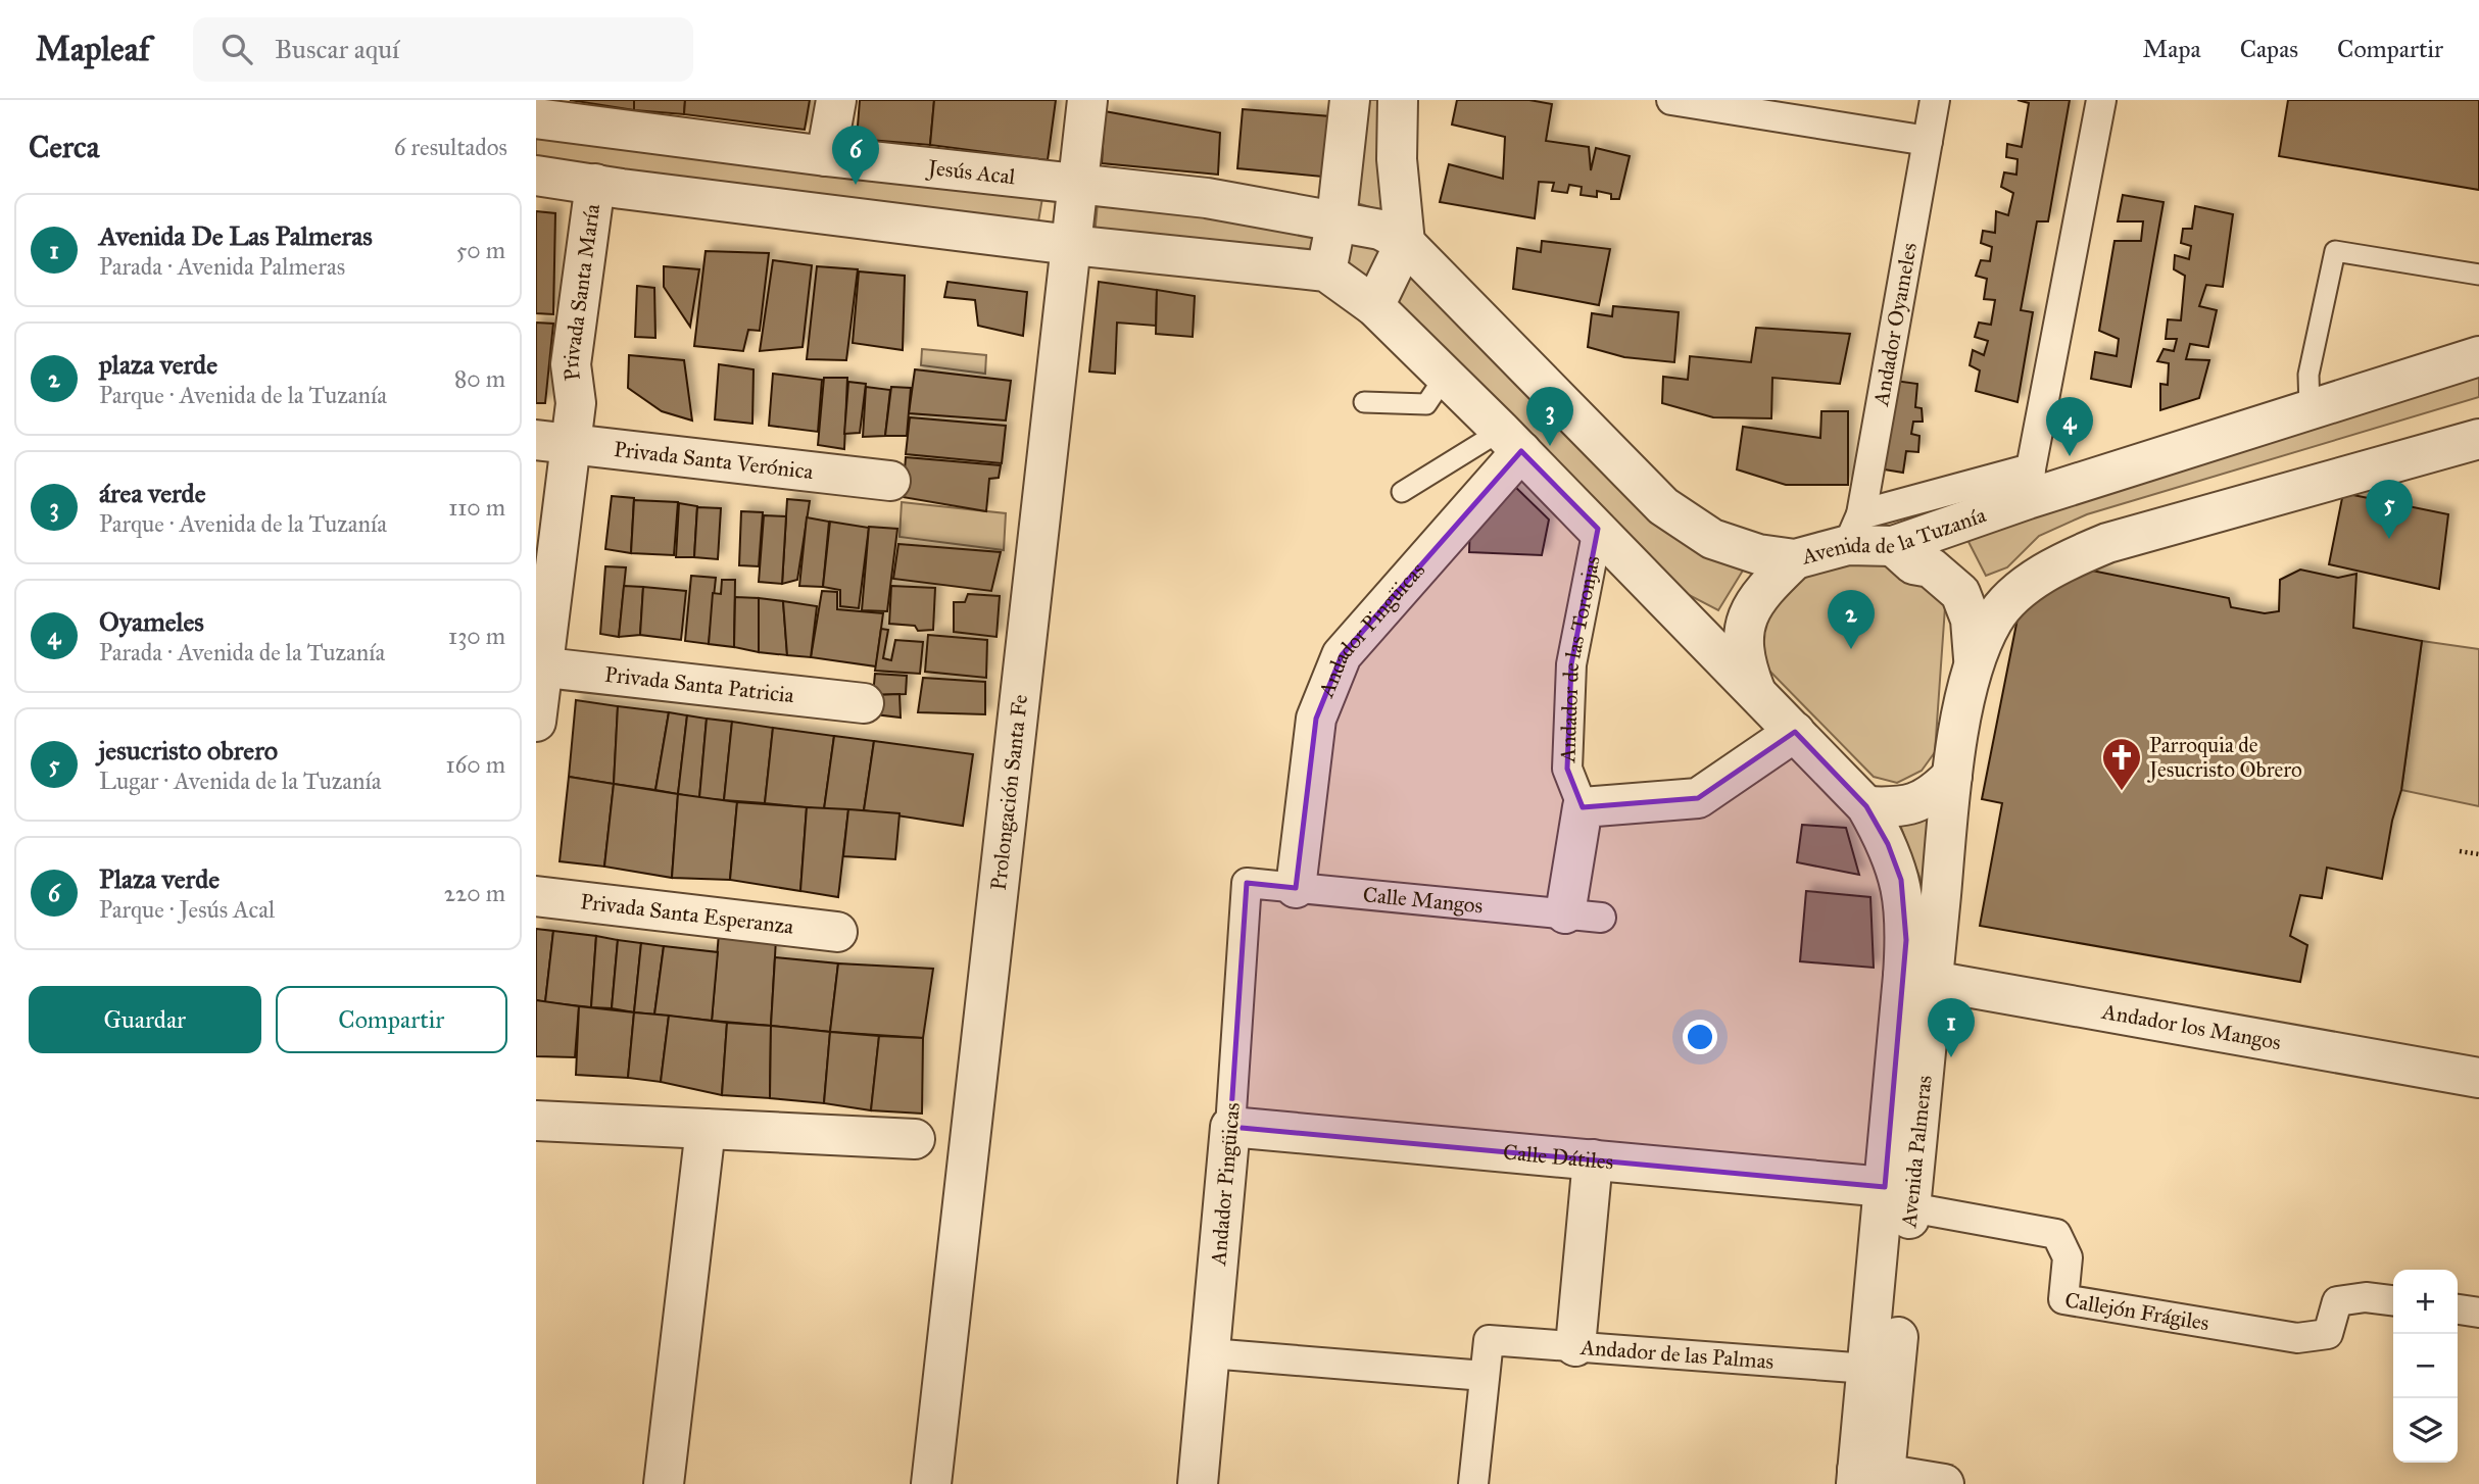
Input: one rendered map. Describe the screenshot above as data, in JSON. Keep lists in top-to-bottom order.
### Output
{
  "streets": {
    "street": [
      "Jesús Acal",
      "Privada Santa María",
      "Andador Oyameles",
      "Privada Santa Verónica",
      "Avenida de la Tuzanía",
      "Andador Pingüicas",
      "Andador de las Toronjas",
      "Privada Santa Patricia",
      "Prolongación Santa Fe",
      "Calle Mangos",
      "Privada Santa Esperanza",
      "Andador los Mangos",
      "Avenida Palmeras",
      "Calle Dátiles",
      "Callejón Frágiles",
      "Andador de las Palmas"
    ]
  },
  "crossings": [
    ["Jesús Acal", "Avenida de la Tuzanía"],
    ["Jesús Acal", "Prolongación Santa Fe"],
    ["Privada Santa María", "Privada Santa Verónica"],
    ["Privada Santa María", "Privada Santa Patricia"],
    ["Andador Oyameles", "Avenida de la Tuzanía"],
    ["Andador Oyameles", "Avenida Palmeras"],
    ["Avenida de la Tuzanía", "Avenida Palmeras"],
    ["Andador Pingüicas", "Calle Mangos"],
    ["Andador Pingüicas", "Calle Dátiles"],
    ["Andador los Mangos", "Avenida Palmeras"],
    ["Avenida Palmeras", "Calle Dátiles"],
    ["Avenida Palmeras", "Callejón Frágiles"],
    ["Avenida Palmeras", "Andador de las Palmas"],
    ["Calle Dátiles", "Callejón Frágiles"]
  ],
  "places": {
    "church": ["Parroquia de Jesucristo Obrero"]
  },
  "page": {
    "header": "Mapleaf",
    "search": "Buscar aquí",
    "nav": ["Mapa", "Capas", "Compartir"],
    "heading": ["Cerca", "6 resultados"],
    "pins": [
      "6",
      "3",
      "4",
      "5",
      "2",
      "1"
    ],
    "list": [
      {
        "mark": "1",
        "name": "Avenida De Las Palmeras",
        "note": "Parada · Avenida Palmeras",
        "value": "50 m"
      },
      {
        "mark": "2",
        "name": "plaza verde",
        "note": "Parque · Avenida de la Tuzanía",
        "value": "80 m"
      },
      {
        "mark": "3",
        "name": "área verde",
        "note": "Parque · Avenida de la Tuzanía",
        "value": "110 m"
      },
      {
        "mark": "4",
        "name": "Oyameles",
        "note": "Parada · Avenida de la Tuzanía",
        "value": "130 m"
      },
      {
        "mark": "5",
        "name": "jesucristo obrero",
        "note": "Lugar · Avenida de la Tuzanía",
        "value": "160 m"
      },
      {
        "mark": "6",
        "name": "Plaza verde",
        "note": "Parque · Jesús Acal",
        "value": "220 m"
      }
    ],
    "buttons": ["Guardar", "Compartir"],
    "map_buttons": ["+", "−"]
  }
}
